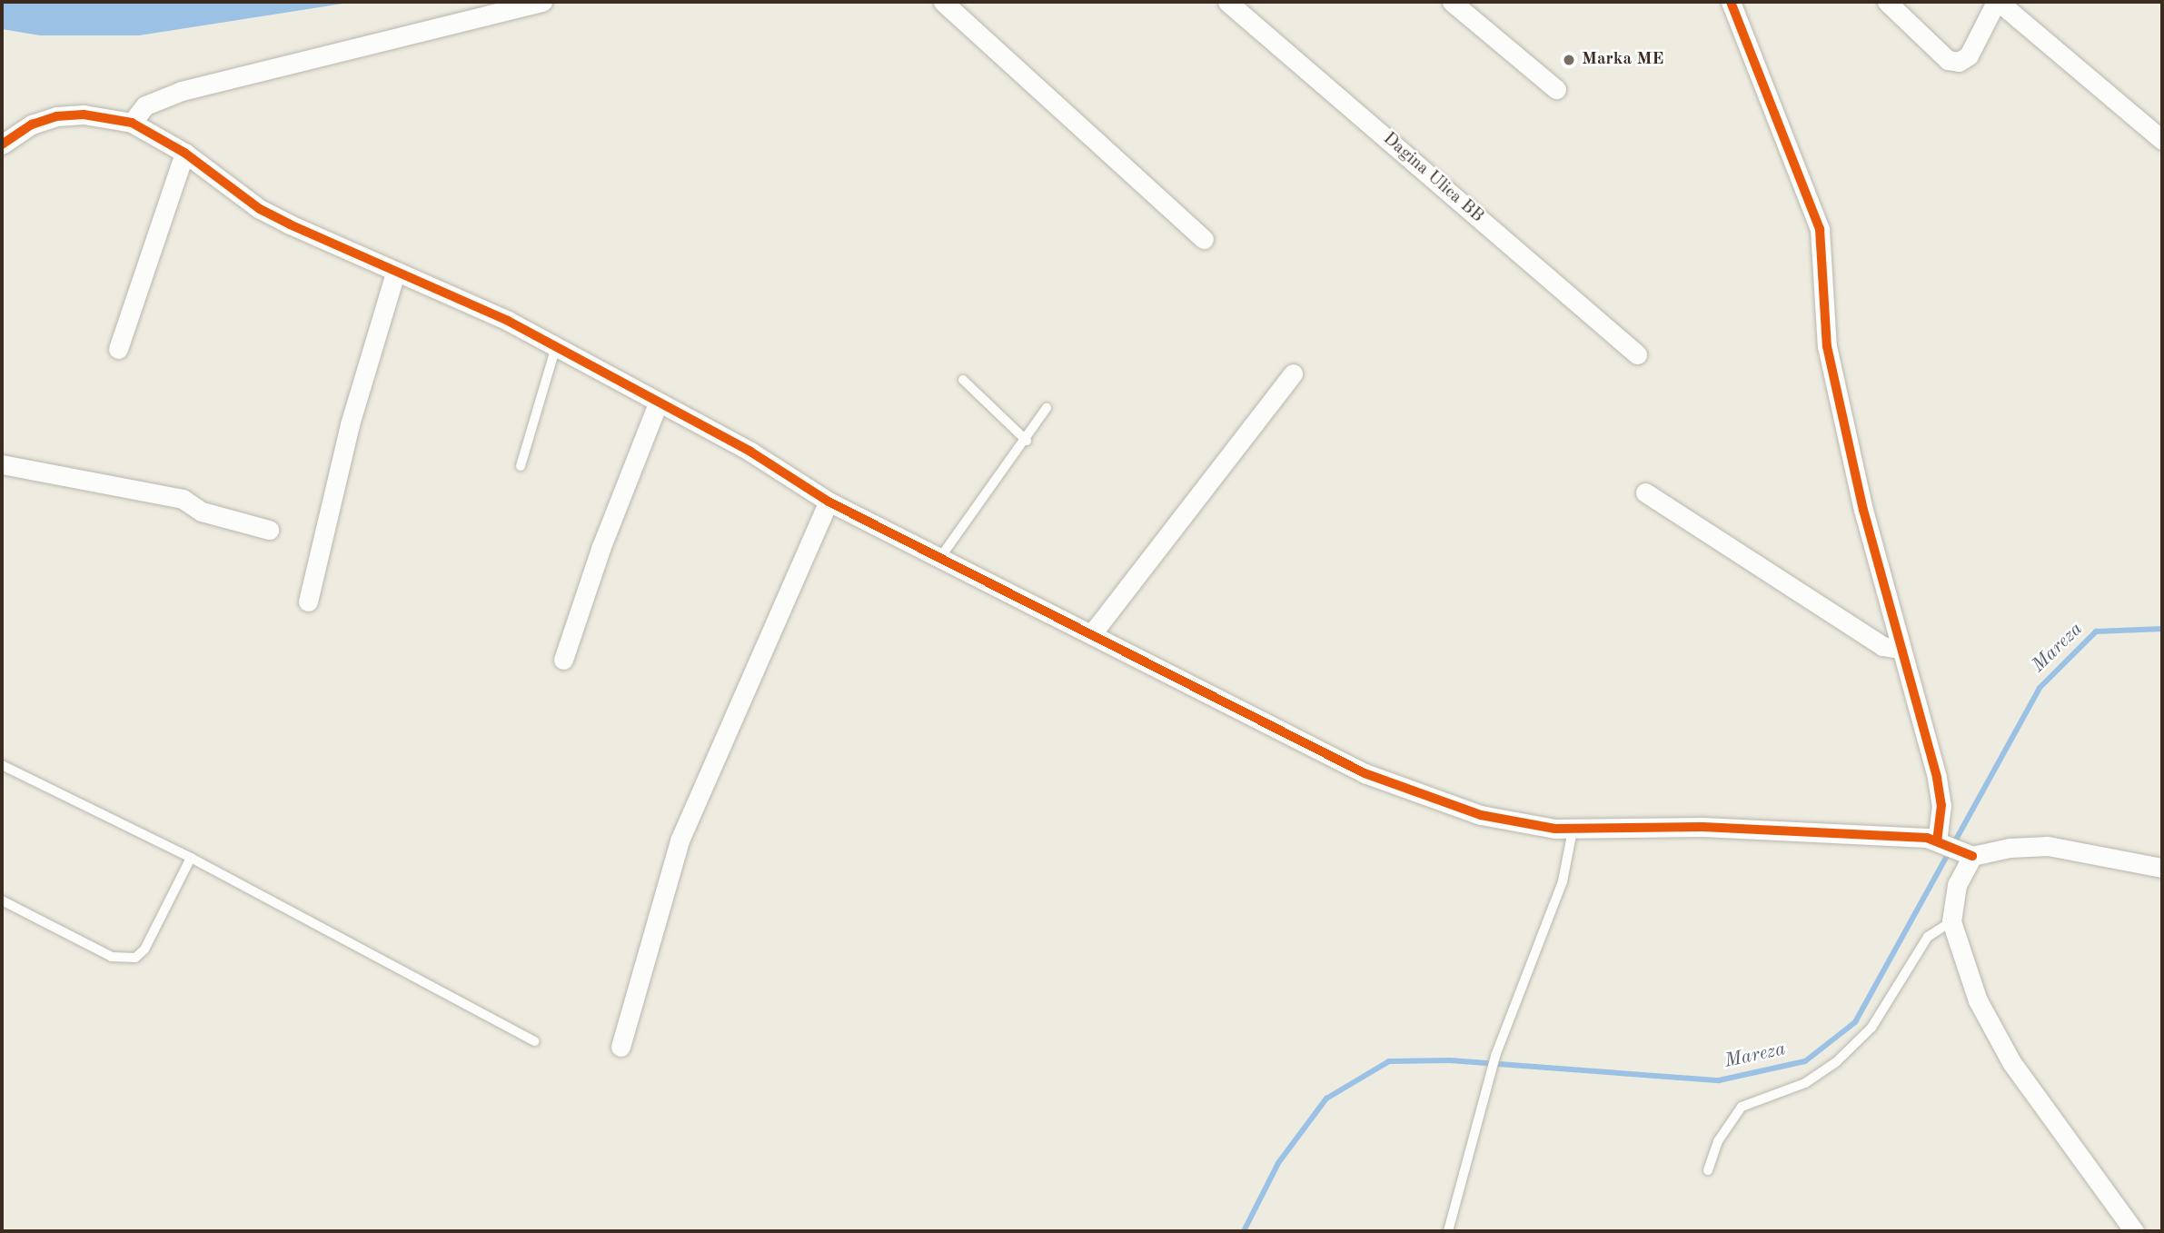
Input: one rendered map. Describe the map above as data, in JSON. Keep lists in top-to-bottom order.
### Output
{
  "streets": {
    "street": ["Dagina Ulica BB"]
  },
  "water": ["Mareza"],
  "places": ["Marka ME"]
}
